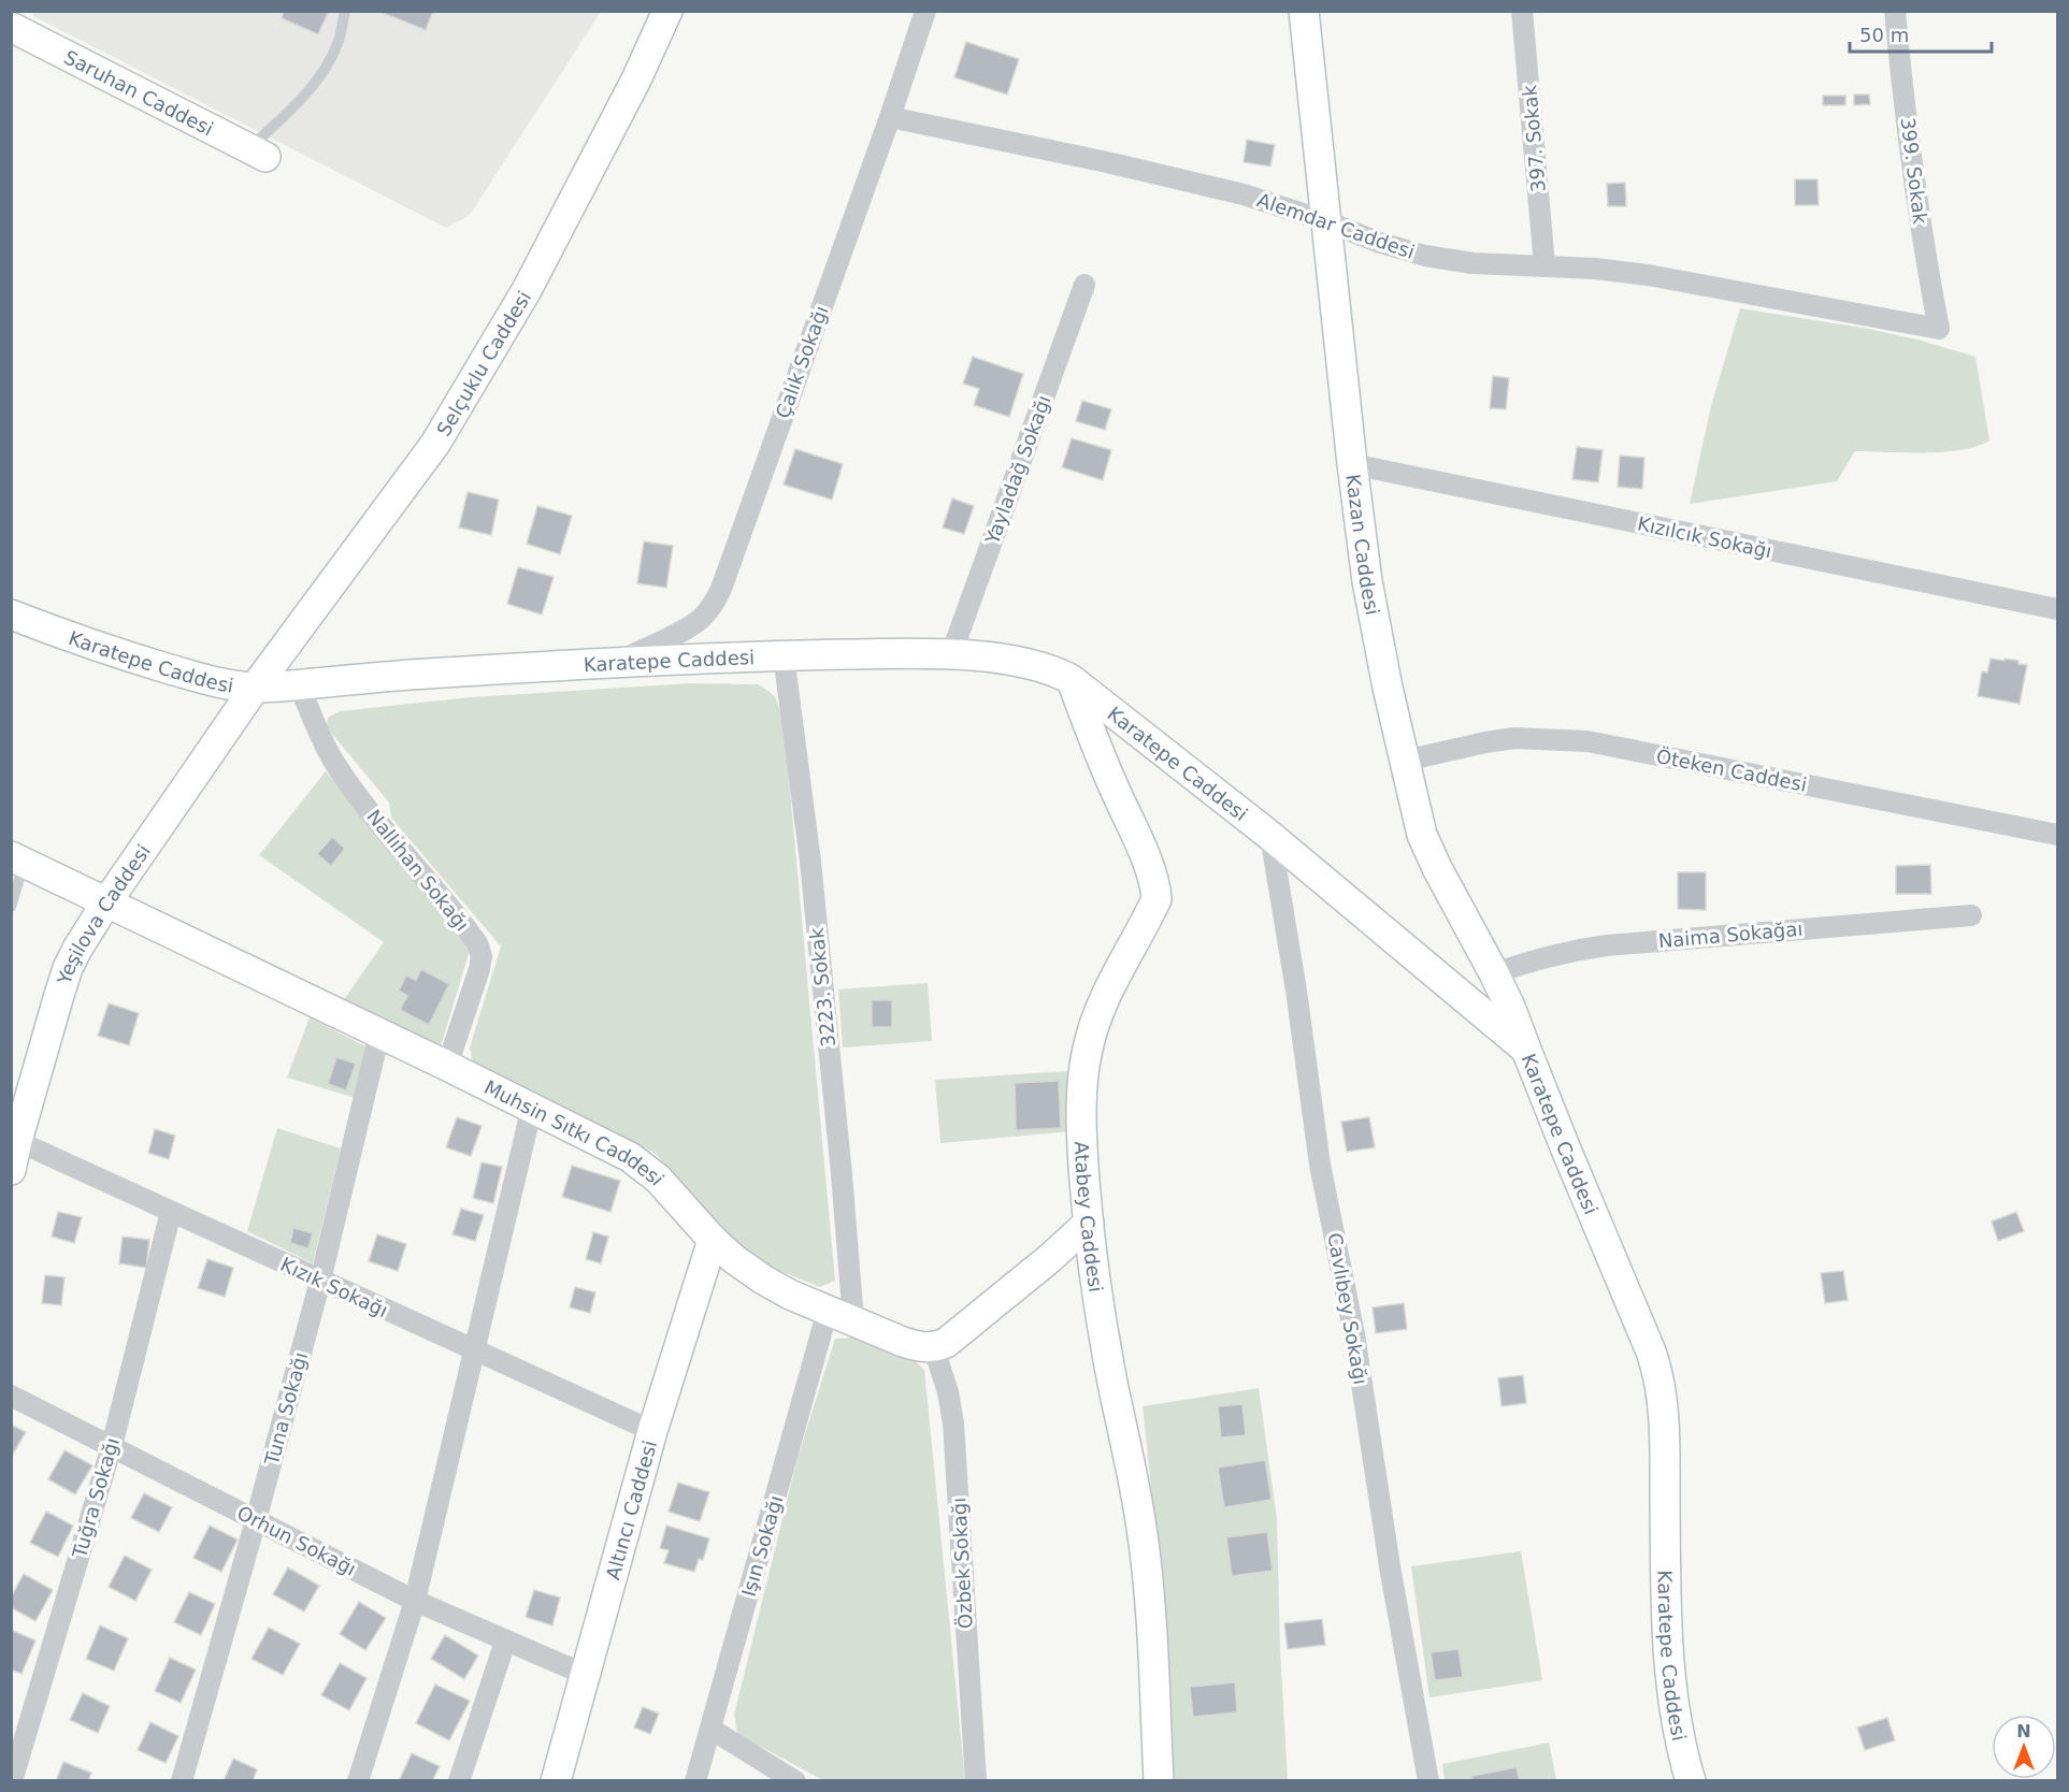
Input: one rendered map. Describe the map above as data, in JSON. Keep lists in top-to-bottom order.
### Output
{
  "streets": {
    "street": [
      "Saruhan Caddesi",
      "397. Sokak",
      "399. Sokak",
      "Alemdar Caddesi",
      "Çalık Sokağı",
      "Selçuklu Caddesi",
      "Yayladağ Sokağı",
      "Kızılcık Sokağı",
      "Kazan Caddesi",
      "Karatepe Caddesi",
      "Öteken Caddesi",
      "Nallıhan Sokağı",
      "Yeşilova Caddesi",
      "Naima Sokağaı",
      "3223. Sokak",
      "Muhsin Sıtkı Caddesi",
      "Atabey Caddesi",
      "Kızık Sokağı",
      "Cavlıbey Sokağı",
      "Tuna Sokağı",
      "Tuğra Sokağı",
      "Altıncı Caddesi",
      "Orhun Sokağı",
      "Işın Sokağı",
      "Özbek Sokağı"
    ]
  },
  "crossings": [
    ["397. Sokak", "Alemdar Caddesi"],
    ["399. Sokak", "Alemdar Caddesi"],
    ["Alemdar Caddesi", "Çalık Sokağı"],
    ["Alemdar Caddesi", "Kazan Caddesi"],
    ["Çalık Sokağı", "Karatepe Caddesi"],
    ["Selçuklu Caddesi", "Karatepe Caddesi"],
    ["Selçuklu Caddesi", "Yeşilova Caddesi"],
    ["Yayladağ Sokağı", "Karatepe Caddesi"],
    ["Kızılcık Sokağı", "Kazan Caddesi"],
    ["Kazan Caddesi", "Karatepe Caddesi"],
    ["Kazan Caddesi", "Öteken Caddesi"],
    ["Kazan Caddesi", "Naima Sokağaı"],
    ["Karatepe Caddesi", "Nallıhan Sokağı"],
    ["Karatepe Caddesi", "Yeşilova Caddesi"],
    ["Karatepe Caddesi", "3223. Sokak"],
    ["Karatepe Caddesi", "Atabey Caddesi"],
    ["Karatepe Caddesi", "Cavlıbey Sokağı"],
    ["Nallıhan Sokağı", "Muhsin Sıtkı Caddesi"],
    ["Yeşilova Caddesi", "Muhsin Sıtkı Caddesi"],
    ["Yeşilova Caddesi", "Kızık Sokağı"],
    ["3223. Sokak", "Muhsin Sıtkı Caddesi"],
    ["3223. Sokak", "Işın Sokağı"],
    ["Muhsin Sıtkı Caddesi", "Tuna Sokağı"],
    ["Muhsin Sıtkı Caddesi", "Altıncı Caddesi"],
    ["Muhsin Sıtkı Caddesi", "Işın Sokağı"],
    ["Muhsin Sıtkı Caddesi", "Özbek Sokağı"],
    ["Kızık Sokağı", "Tuna Sokağı"],
    ["Kızık Sokağı", "Tuğra Sokağı"],
    ["Kızık Sokağı", "Altıncı Caddesi"],
    ["Tuna Sokağı", "Orhun Sokağı"],
    ["Tuğra Sokağı", "Orhun Sokağı"],
    ["Altıncı Caddesi", "Orhun Sokağı"]
  ],
  "scale_bar": "50 m",
  "north": "top"
}
